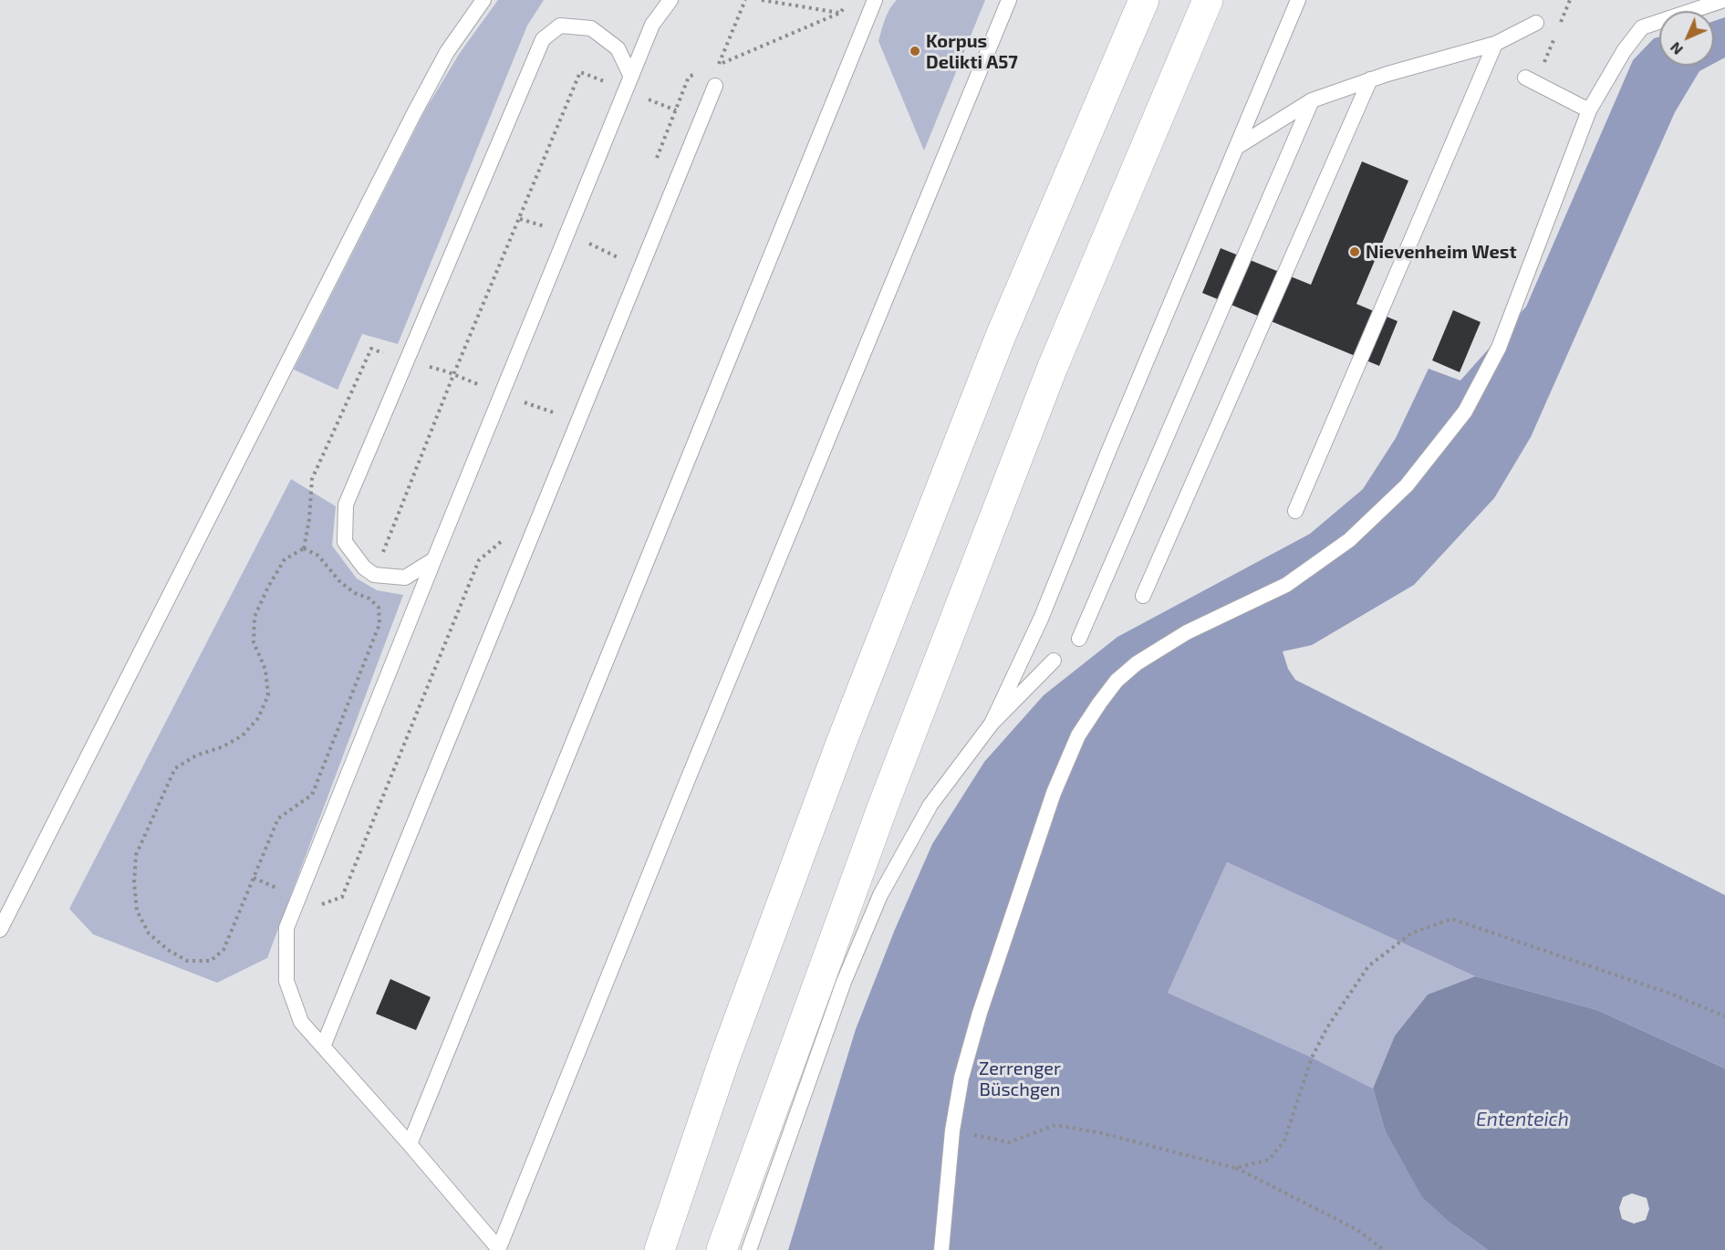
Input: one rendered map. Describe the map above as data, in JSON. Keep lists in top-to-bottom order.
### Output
{
  "water": ["Ententeich"],
  "parks": ["Zerrenger Büschgen"],
  "places": ["Korpus Delikti A57", "Nievenheim West"],
  "north": "bottom left"
}
